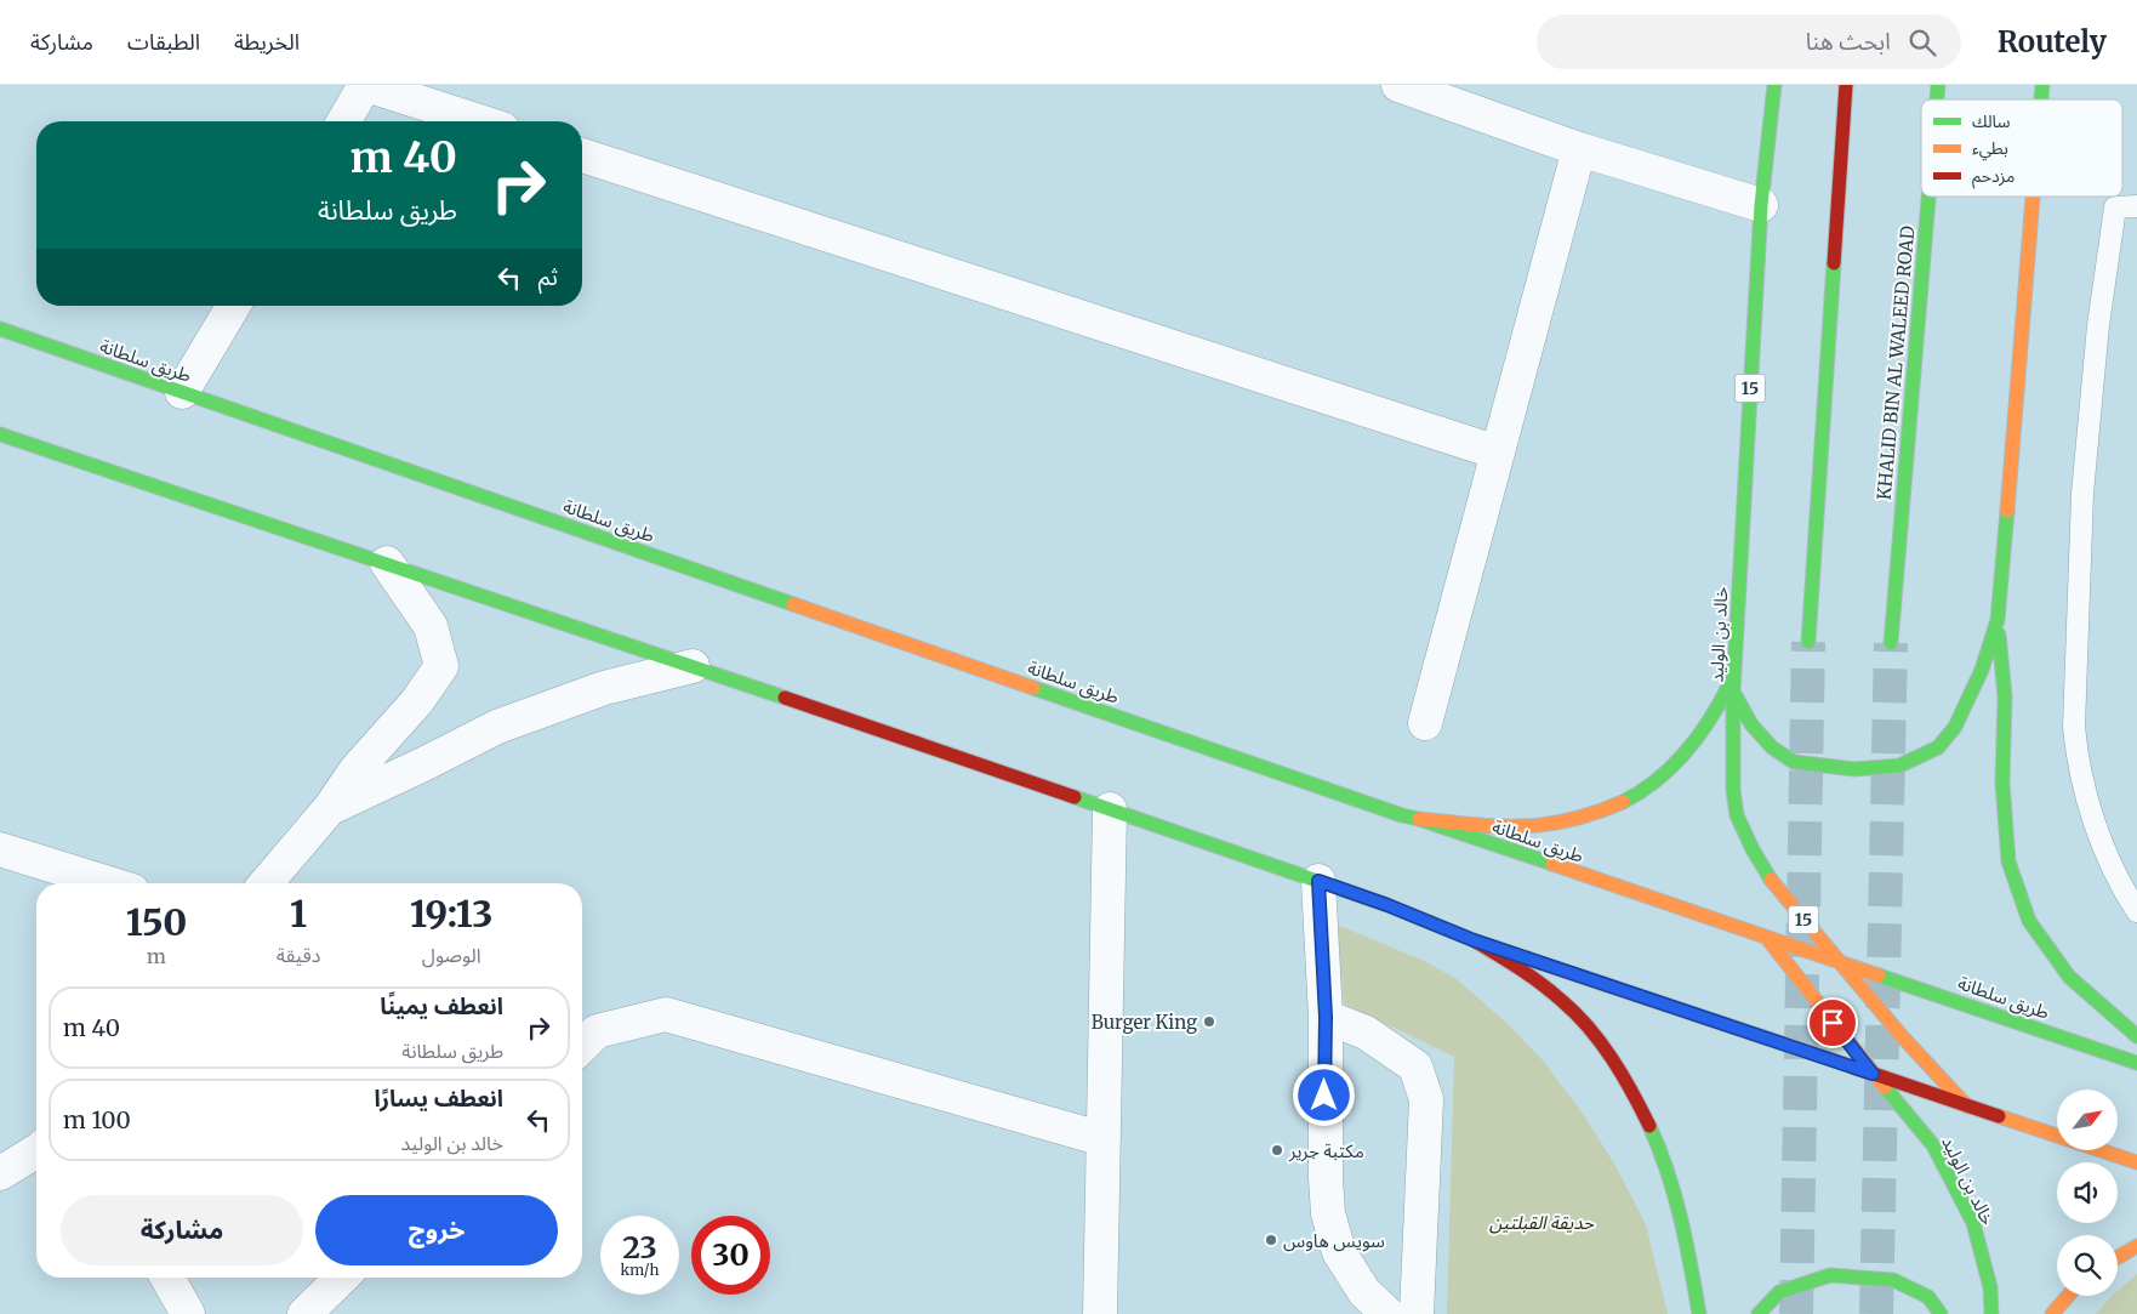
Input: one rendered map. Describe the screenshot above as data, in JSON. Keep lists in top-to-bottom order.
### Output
{
  "streets": {
    "main road": [
      "طريق سلطانة",
      "KHALID BIN AL WALEED ROAD",
      "15",
      "خالد بن الوليد"
    ]
  },
  "crossings": [
    ["طريق سلطانة", "خالد بن الوليد"]
  ],
  "parks": ["حدیقة القبلتین"],
  "places": ["Burger King", "مكتبة جرير", "سويس هاوس"],
  "legend": ["سالك", "بطيء", "مزدحم"],
  "north": "top right",
  "page": {
    "header": "Routely",
    "search": "ابحث هنا",
    "nav": ["الخريطة", "الطبقات", "مشاركة"],
    "turn": ["40 m", "طريق سلطانة"],
    "then": "ثم",
    "eta": [
      "19:13",
      "الوصول",
      "1",
      "دقيقة",
      "150",
      "m"
    ],
    "list": [
      {
        "name": "انعطف يمينًا",
        "note": "طريق سلطانة",
        "value": "40 m"
      },
      {
        "name": "انعطف يسارًا",
        "note": "خالد بن الوليد",
        "value": "100 m"
      }
    ],
    "buttons": ["خروج", "مشاركة"],
    "speed": "23 km/h",
    "limit": "30"
  }
}
